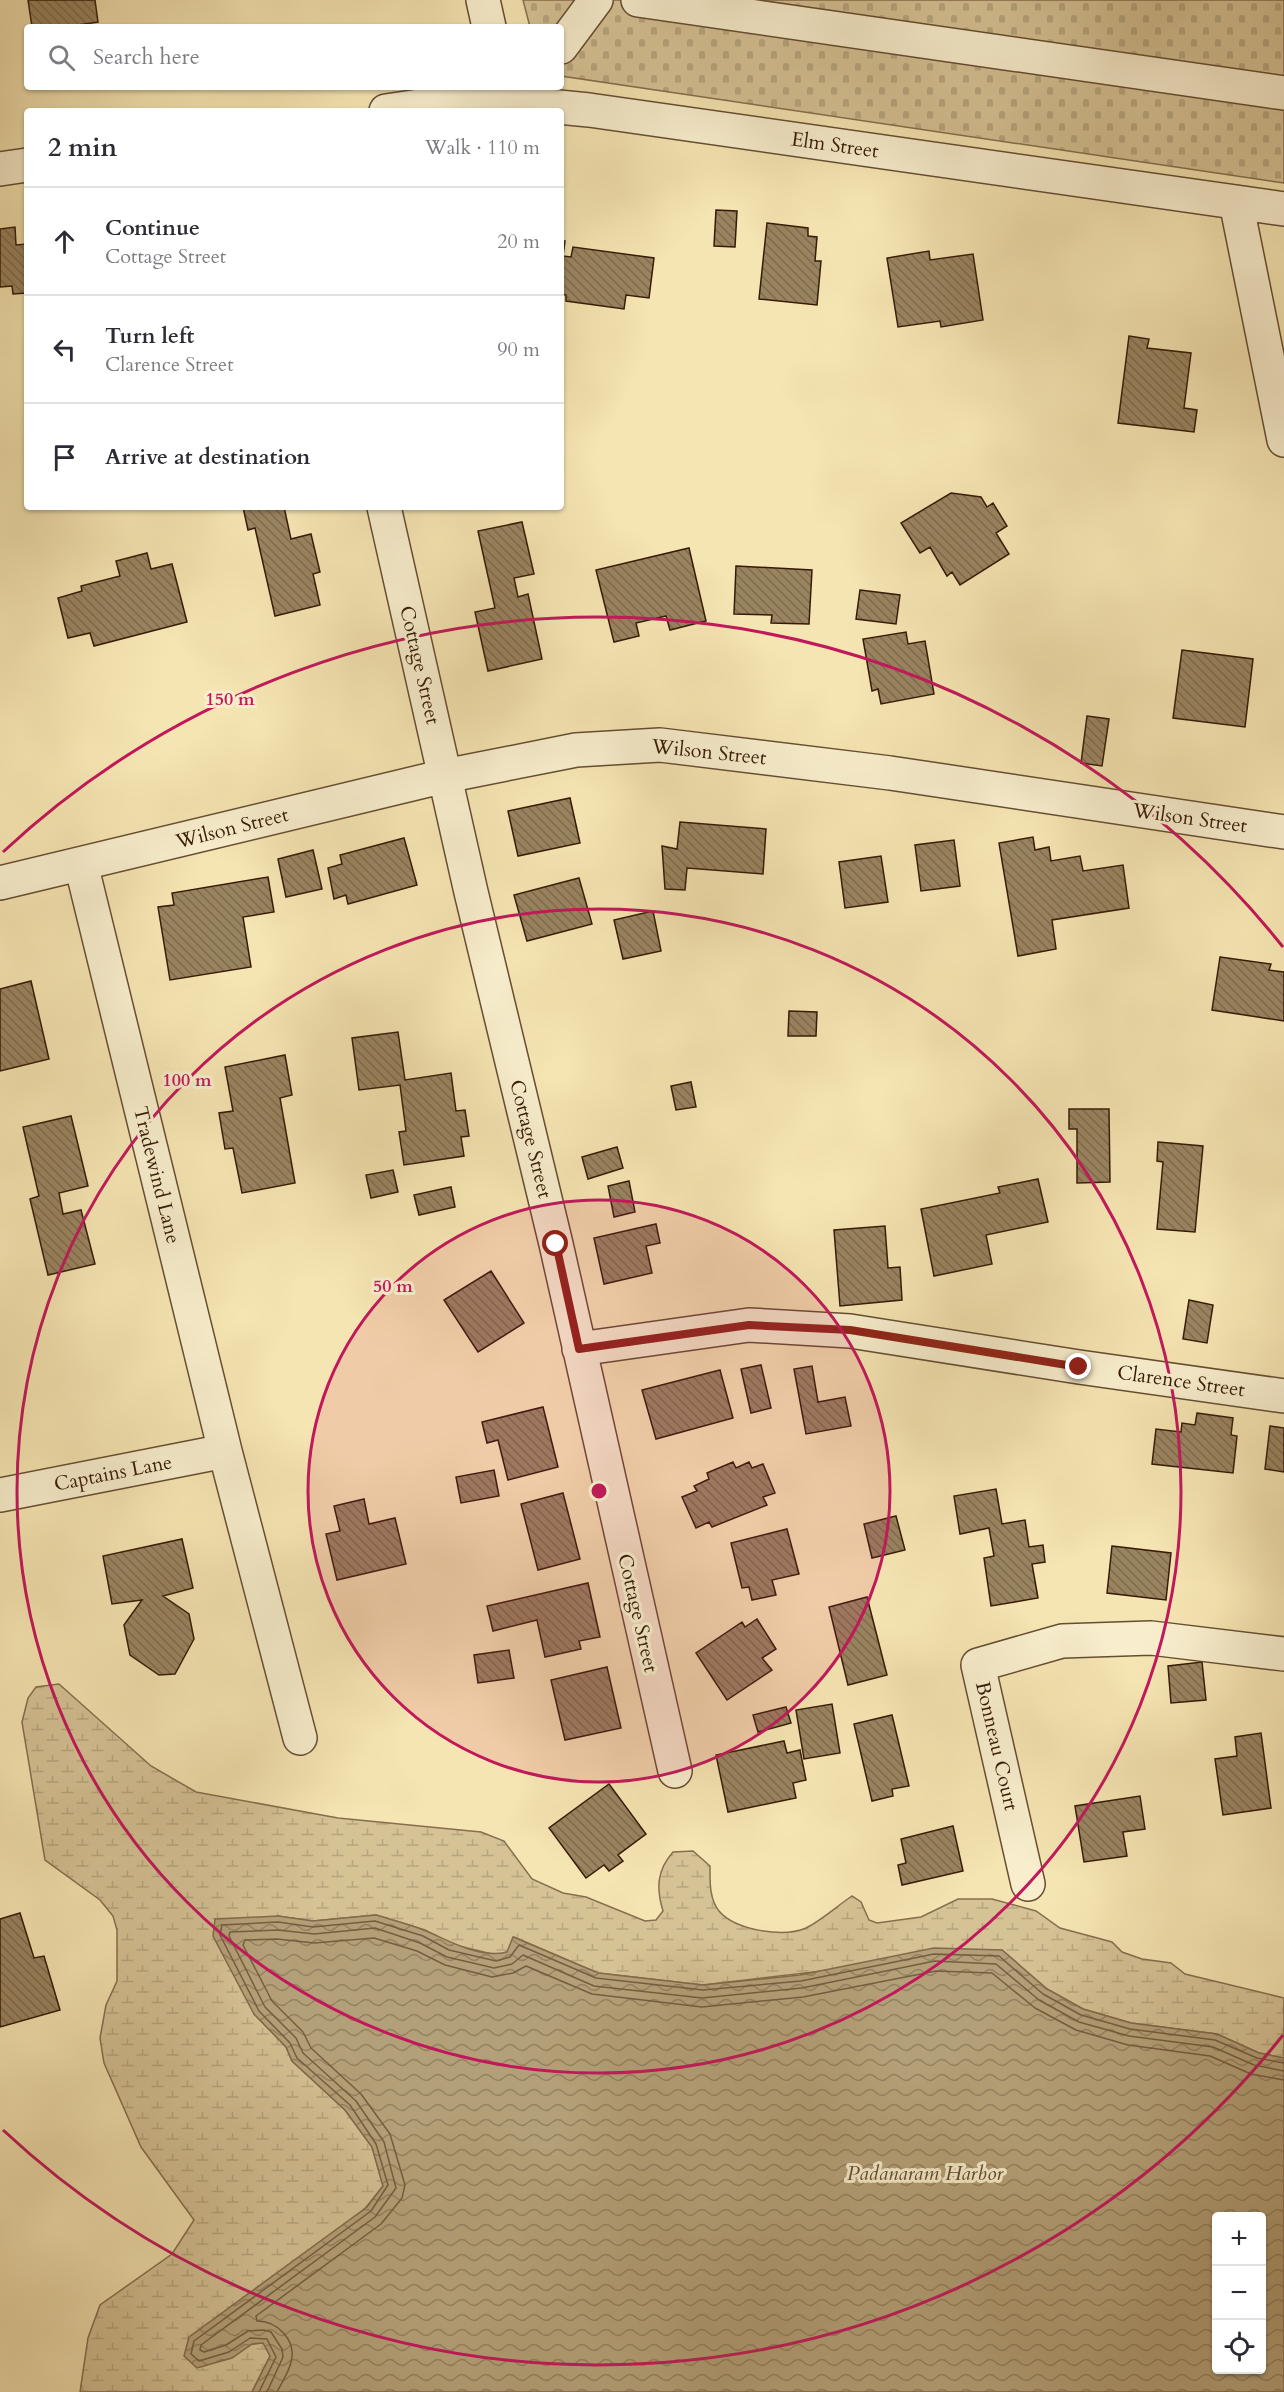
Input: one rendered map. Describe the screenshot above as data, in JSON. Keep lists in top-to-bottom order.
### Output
{
  "streets": {
    "street": [
      "Elm Street",
      "Cottage Street",
      "Wilson Street",
      "Tradewind Lane",
      "Clarence Street",
      "Captains Lane",
      "Bonneau Court"
    ]
  },
  "crossings": [
    ["Cottage Street", "Wilson Street"],
    ["Cottage Street", "Clarence Street"],
    ["Wilson Street", "Tradewind Lane"],
    ["Tradewind Lane", "Captains Lane"]
  ],
  "water": ["Padanaram Harbor"],
  "page": {
    "search": "Search here",
    "heading": ["2 min", "Walk · 110 m"],
    "list": [
      ["Continue", "Cottage Street", "20 m"],
      ["Turn left", "Clarence Street", "90 m"],
      "Arrive at destination"
    ],
    "map_buttons": ["+", "−"]
  },
  "rings": ["150 m", "100 m", "50 m"]
}
